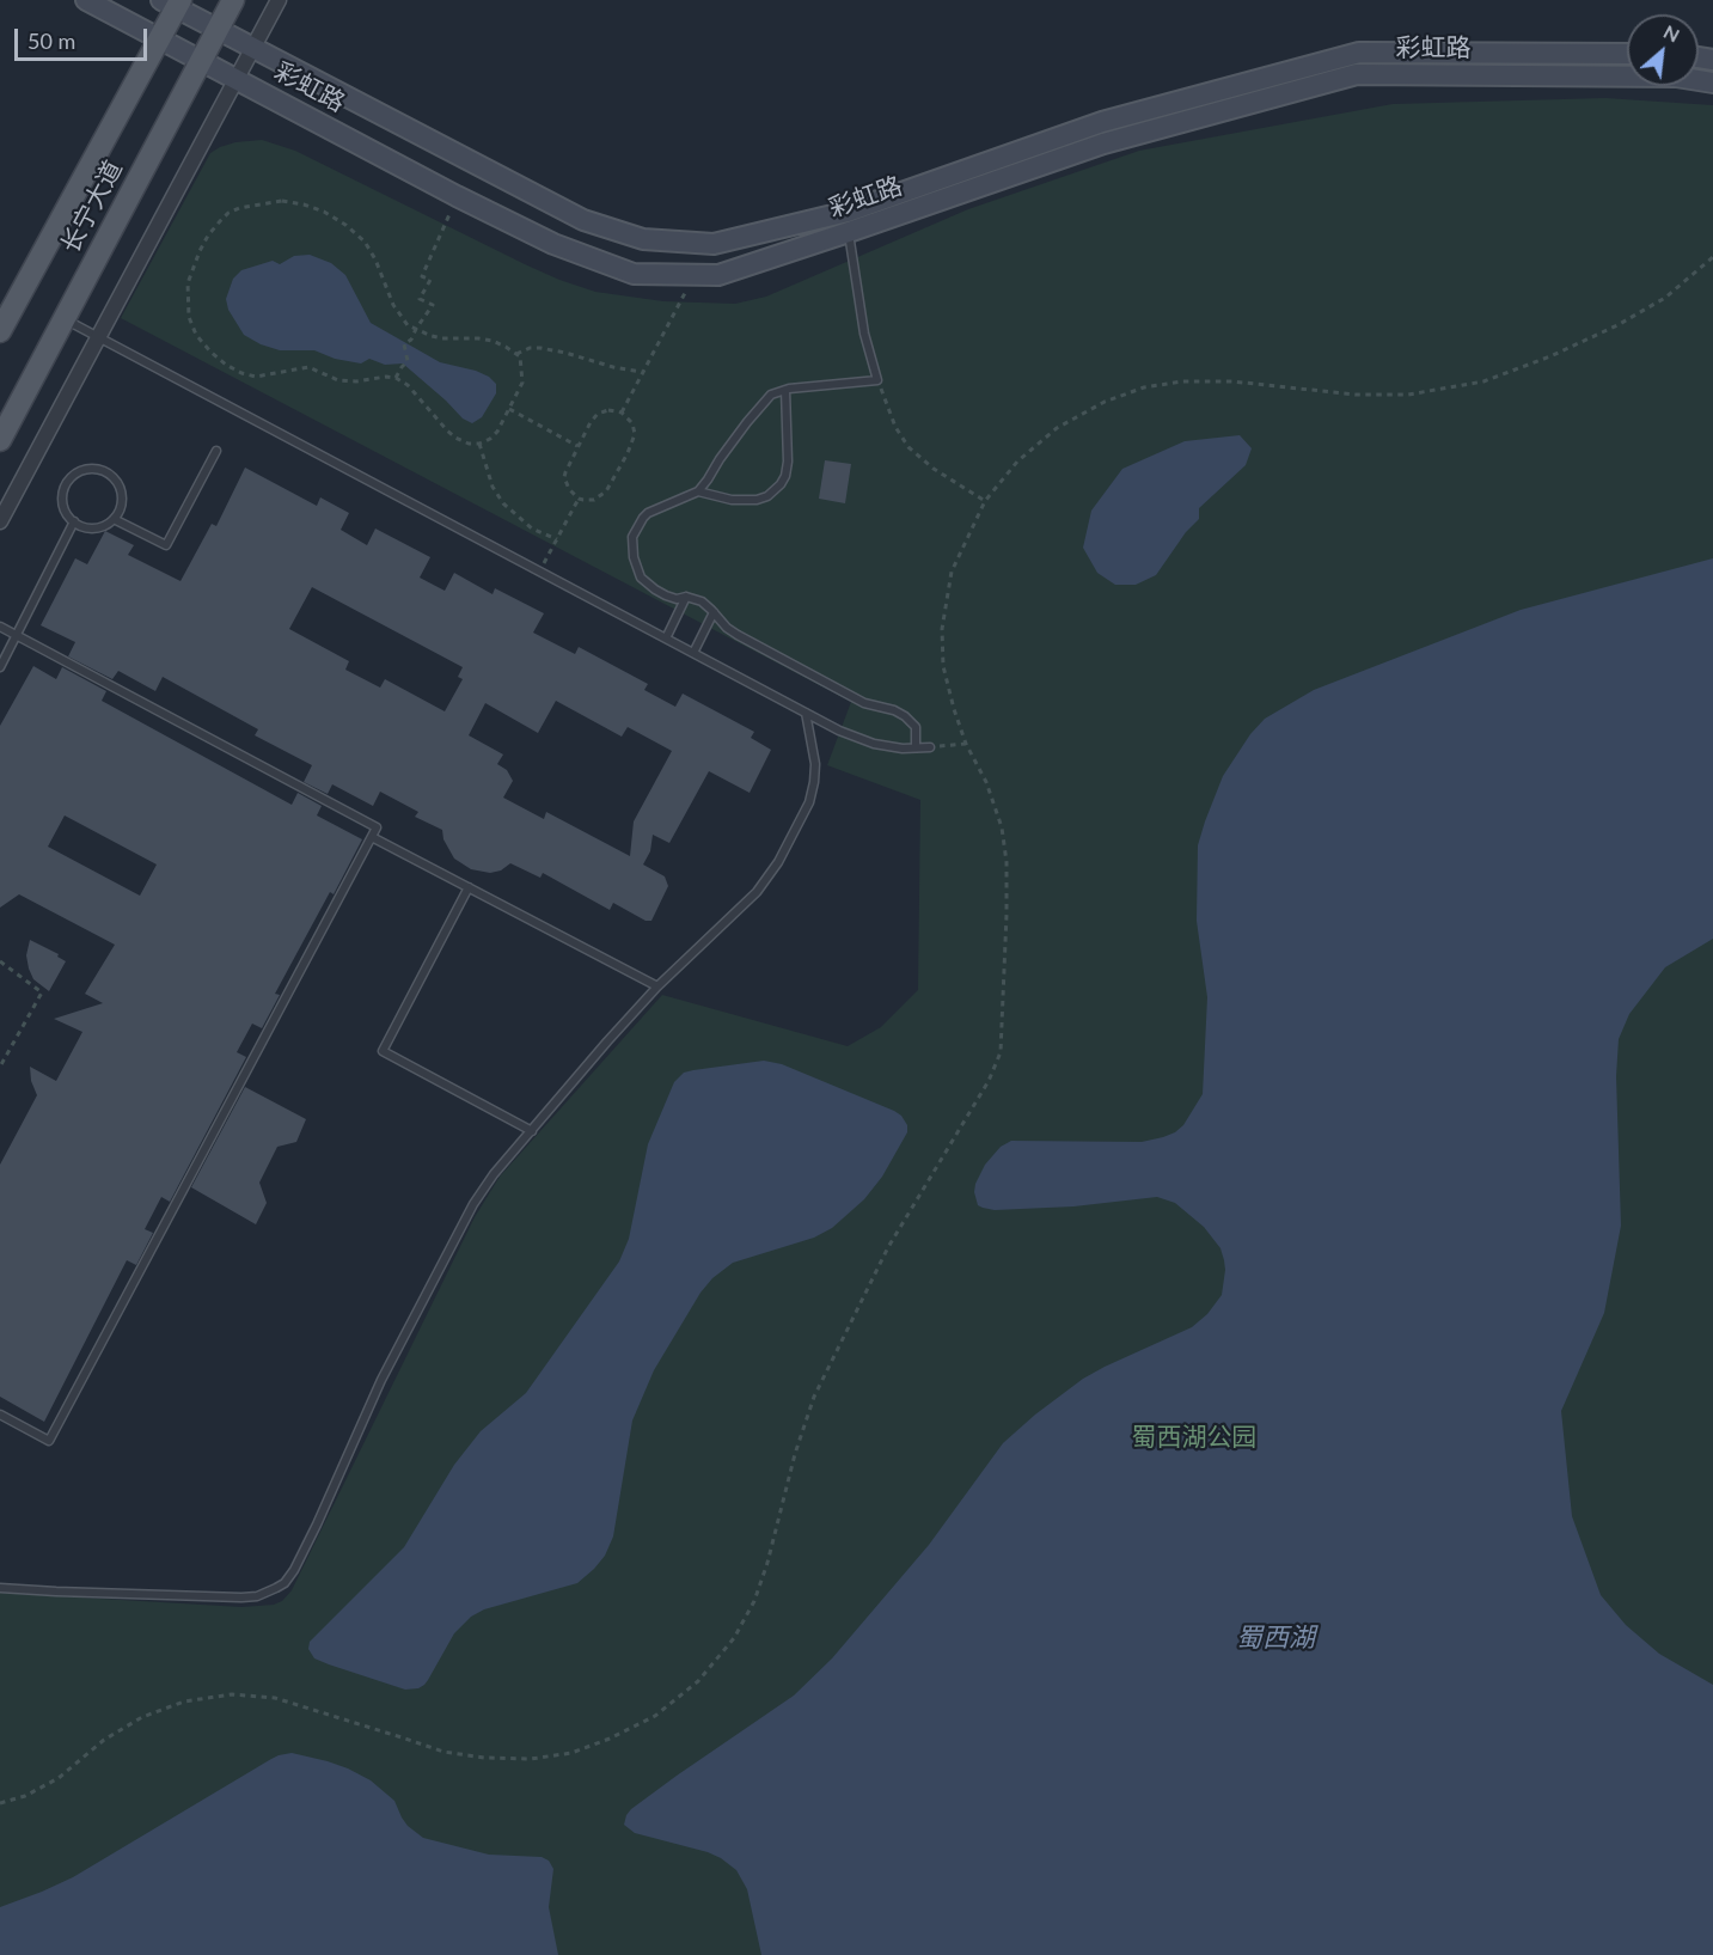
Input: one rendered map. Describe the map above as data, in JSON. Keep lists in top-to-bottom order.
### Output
{
  "streets": {
    "main road": ["彩虹路", "长宁大道"]
  },
  "crossings": [
    ["彩虹路", "长宁大道"]
  ],
  "water": ["蜀西湖"],
  "parks": ["蜀西湖公园"],
  "scale_bar": "50 m",
  "north": "top right"
}
